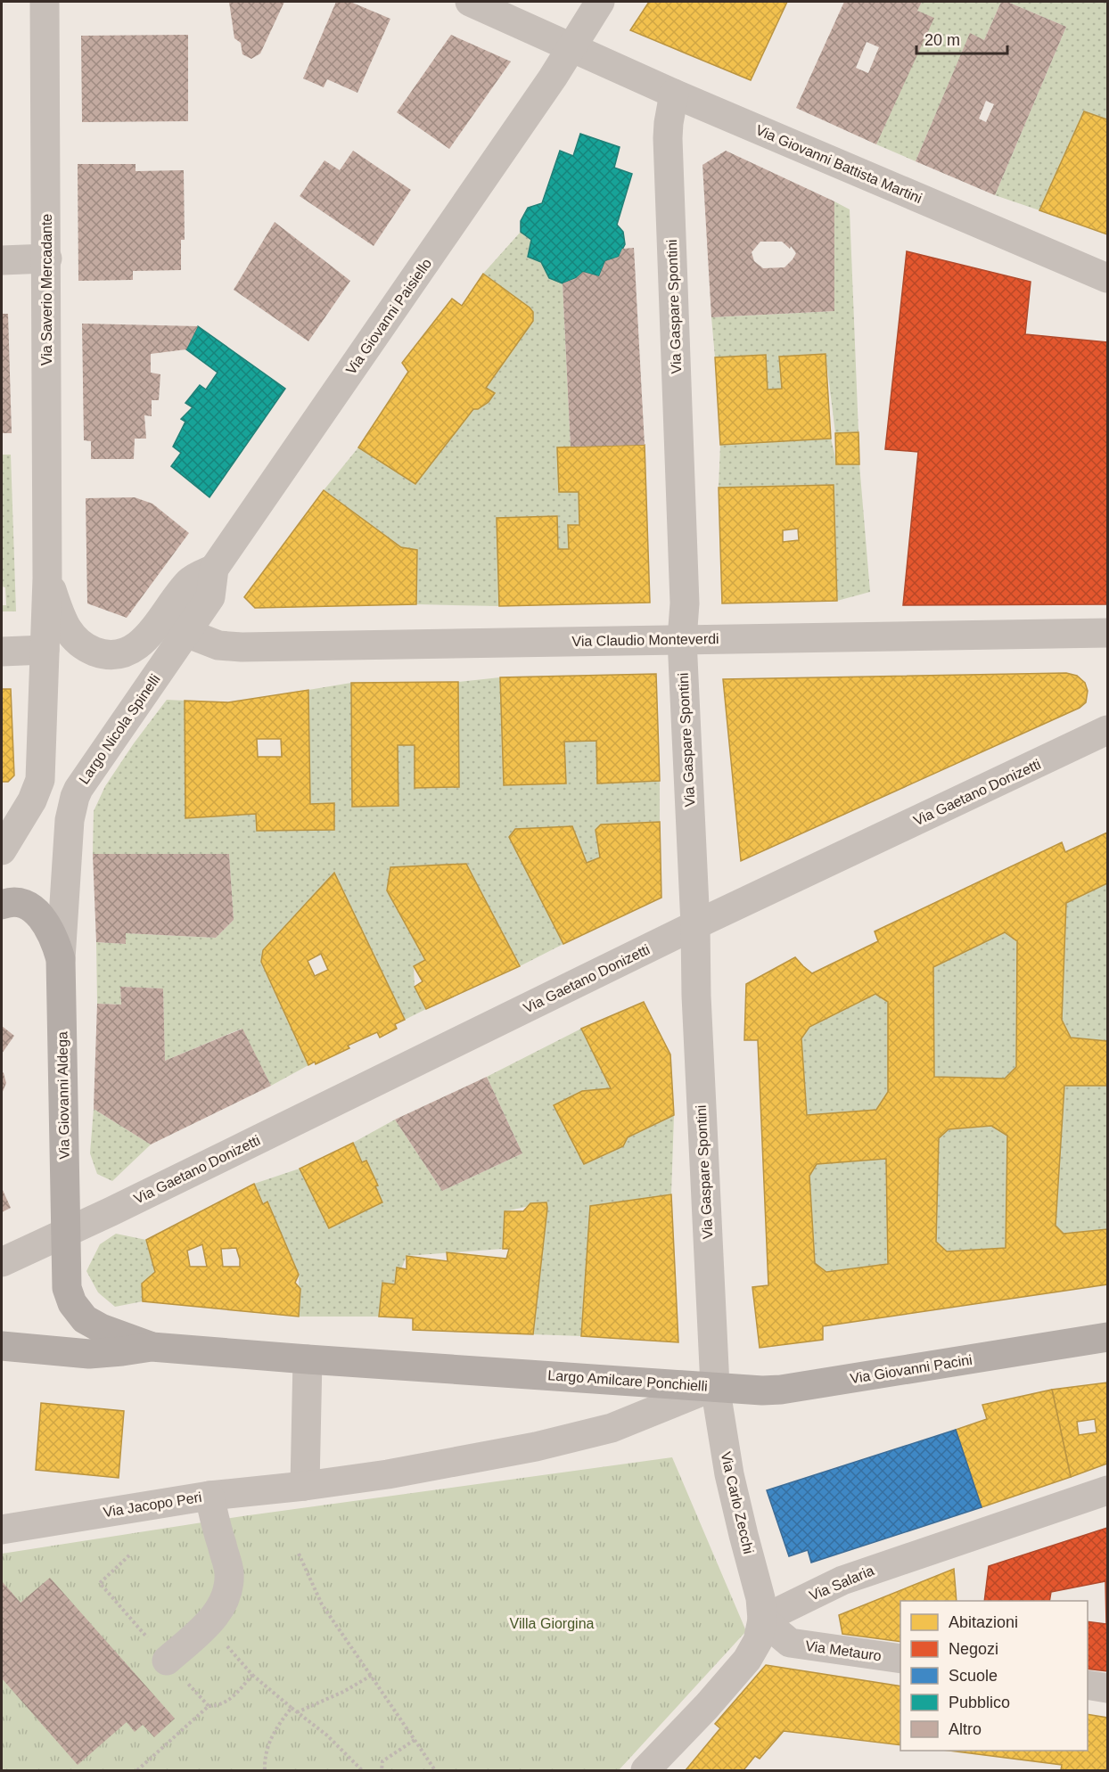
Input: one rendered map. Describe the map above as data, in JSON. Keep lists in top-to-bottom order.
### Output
{
  "streets": {
    "main road": ["Via Giovanni Aldega", "Via Giovanni Pacini", "Largo Amilcare Ponchielli"],
    "street": [
      "Via Giovanni Battista Martini",
      "Via Saverio Mercadante",
      "Via Gaspare Spontini",
      "Via Giovanni Paisiello",
      "Via Claudio Monteverdi",
      "Largo Nicola Spinelli",
      "Via Gaetano Donizetti",
      "Via Carlo Zecchi",
      "Via Jacopo Peri",
      "Via Salaria",
      "Via Metauro"
    ]
  },
  "crossings": [
    ["Via Giovanni Battista Martini", "Via Gaspare Spontini"],
    ["Via Giovanni Battista Martini", "Via Giovanni Paisiello"],
    ["Via Gaspare Spontini", "Via Claudio Monteverdi"],
    ["Via Gaspare Spontini", "Via Gaetano Donizetti"],
    ["Via Gaspare Spontini", "Via Giovanni Pacini"],
    ["Via Gaspare Spontini", "Largo Amilcare Ponchielli"],
    ["Via Gaspare Spontini", "Via Carlo Zecchi"],
    ["Via Giovanni Paisiello", "Via Claudio Monteverdi"],
    ["Via Giovanni Paisiello", "Largo Nicola Spinelli"],
    ["Via Claudio Monteverdi", "Largo Nicola Spinelli"],
    ["Largo Nicola Spinelli", "Via Giovanni Aldega"],
    ["Via Gaetano Donizetti", "Via Giovanni Aldega"],
    ["Via Giovanni Aldega", "Largo Amilcare Ponchielli"],
    ["Via Giovanni Pacini", "Largo Amilcare Ponchielli"],
    ["Via Giovanni Pacini", "Via Carlo Zecchi"],
    ["Largo Amilcare Ponchielli", "Via Carlo Zecchi"],
    ["Largo Amilcare Ponchielli", "Via Jacopo Peri"],
    ["Via Carlo Zecchi", "Via Salaria"],
    ["Via Carlo Zecchi", "Via Metauro"],
    ["Via Salaria", "Via Metauro"]
  ],
  "parks": ["Villa Giorgina"],
  "legend": [
    "Abitazioni",
    "Negozi",
    "Scuole",
    "Pubblico",
    "Altro"
  ],
  "scale_bar": "20 m"
}
